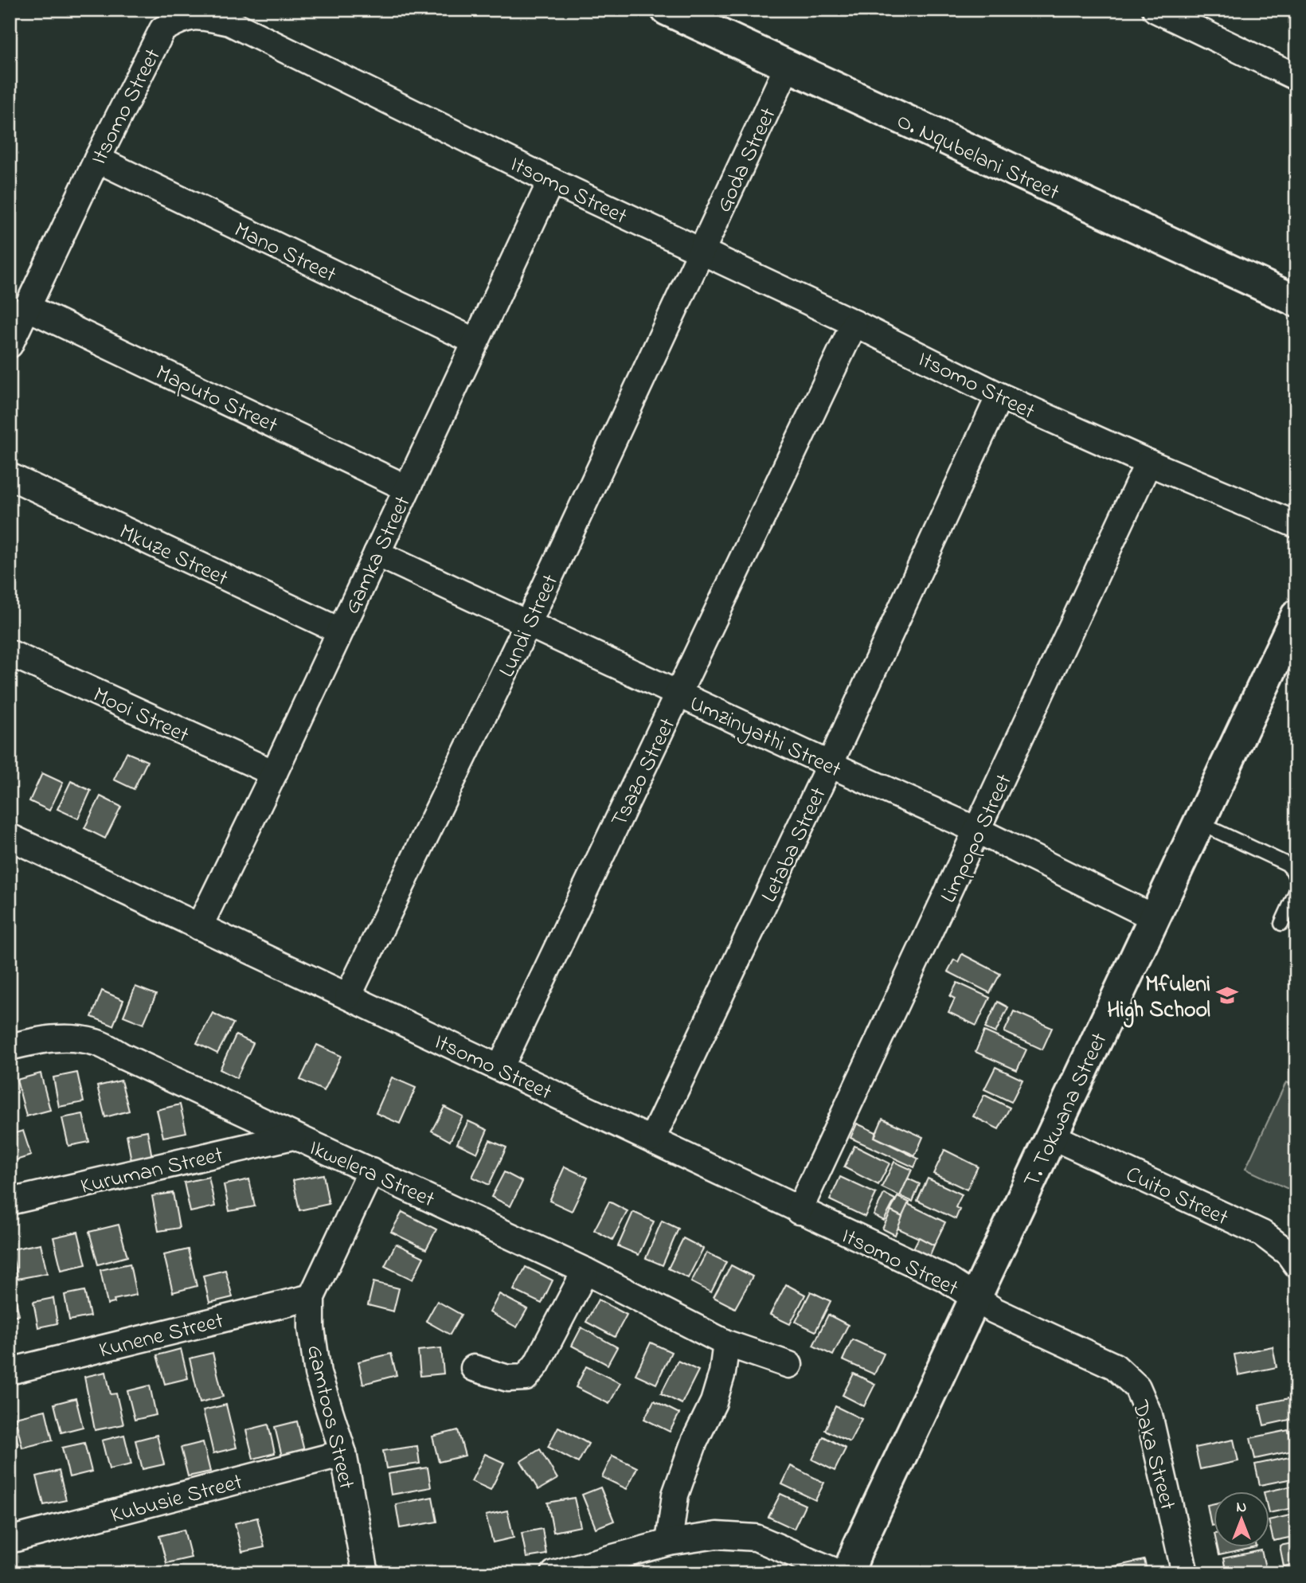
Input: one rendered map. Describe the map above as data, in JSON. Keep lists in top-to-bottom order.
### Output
{
  "streets": {
    "street": [
      "Itsomo Street",
      "O. Nqubelani Street",
      "Goda Street",
      "Mano Street",
      "Maputo Street",
      "Mkuze Street",
      "Gamka Street",
      "Lundi Street",
      "Mooi Street",
      "Umzinyathi Street",
      "Tsazo Street",
      "Limpopo Street",
      "Letaba Street",
      "T. Tokwana Street",
      "Kuruman Street",
      "Ikwelera Street",
      "Cuito Street",
      "Kunene Street",
      "Gamtoos Street",
      "Daka Street",
      "Kubusie Street"
    ]
  },
  "crossings": [
    ["Itsomo Street", "Goda Street"],
    ["Itsomo Street", "Mano Street"],
    ["Itsomo Street", "Maputo Street"],
    ["Itsomo Street", "Gamka Street"],
    ["Itsomo Street", "Lundi Street"],
    ["Itsomo Street", "Tsazo Street"],
    ["Itsomo Street", "Limpopo Street"],
    ["Itsomo Street", "Letaba Street"],
    ["Itsomo Street", "T. Tokwana Street"],
    ["Itsomo Street", "Daka Street"],
    ["O. Nqubelani Street", "Goda Street"],
    ["Goda Street", "Lundi Street"],
    ["Mano Street", "Gamka Street"],
    ["Maputo Street", "Gamka Street"],
    ["Mkuze Street", "Gamka Street"],
    ["Gamka Street", "Mooi Street"],
    ["Gamka Street", "Umzinyathi Street"],
    ["Lundi Street", "Umzinyathi Street"],
    ["Umzinyathi Street", "Tsazo Street"],
    ["Umzinyathi Street", "Limpopo Street"],
    ["Umzinyathi Street", "Letaba Street"],
    ["Umzinyathi Street", "T. Tokwana Street"],
    ["T. Tokwana Street", "Cuito Street"],
    ["T. Tokwana Street", "Daka Street"],
    ["Kuruman Street", "Ikwelera Street"],
    ["Ikwelera Street", "Gamtoos Street"],
    ["Kunene Street", "Gamtoos Street"],
    ["Gamtoos Street", "Kubusie Street"]
  ],
  "places": {
    "school or university": ["Mfuleni High School"]
  },
  "north": "top"
}
